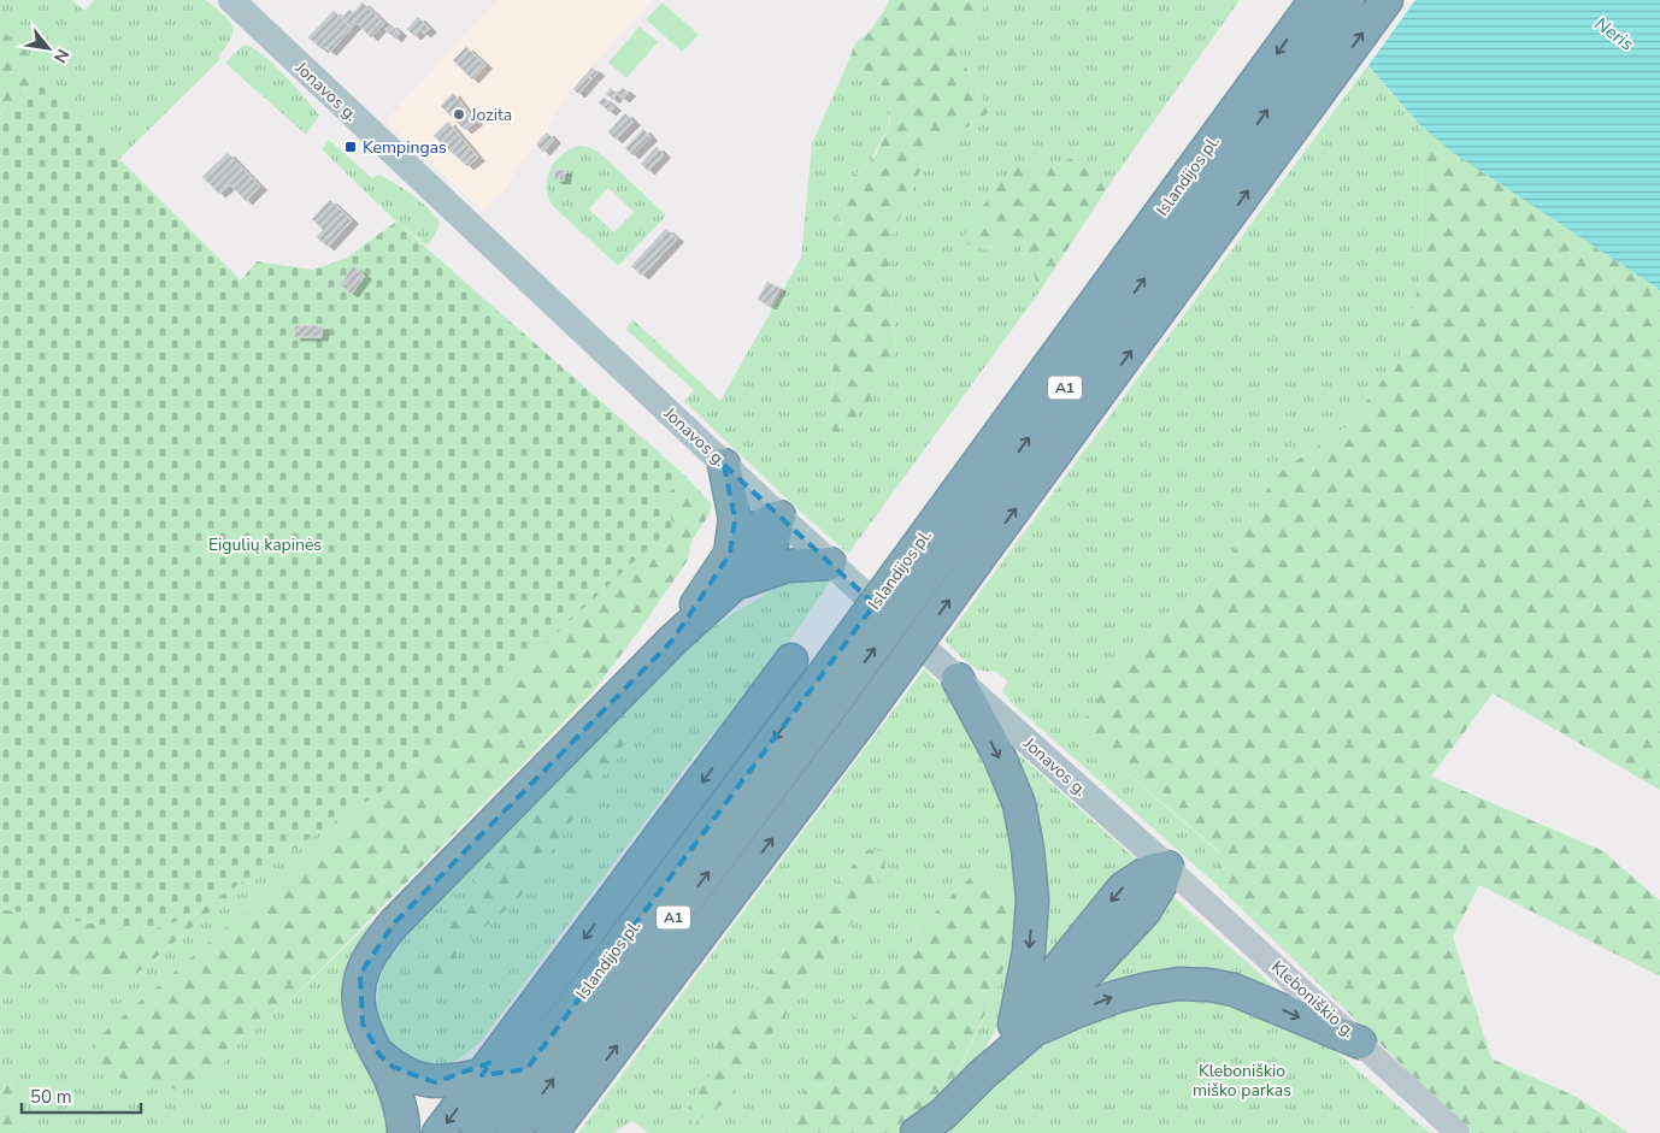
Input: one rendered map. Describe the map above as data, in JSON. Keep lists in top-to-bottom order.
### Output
{
  "streets": {
    "highway": ["Islandijos pl.", "A1"],
    "main road": ["Jonavos g."],
    "street": ["Kleboniškio g."]
  },
  "crossings": [
    ["Jonavos g.", "Kleboniškio g."]
  ],
  "water": ["Neris"],
  "parks": ["Eigulių kapinės", "Kleboniškio miško parkas"],
  "places": {
    "other": ["Jozita"],
    "transit": ["Kempingas"]
  },
  "scale_bar": "50 m",
  "north": "bottom right"
}
